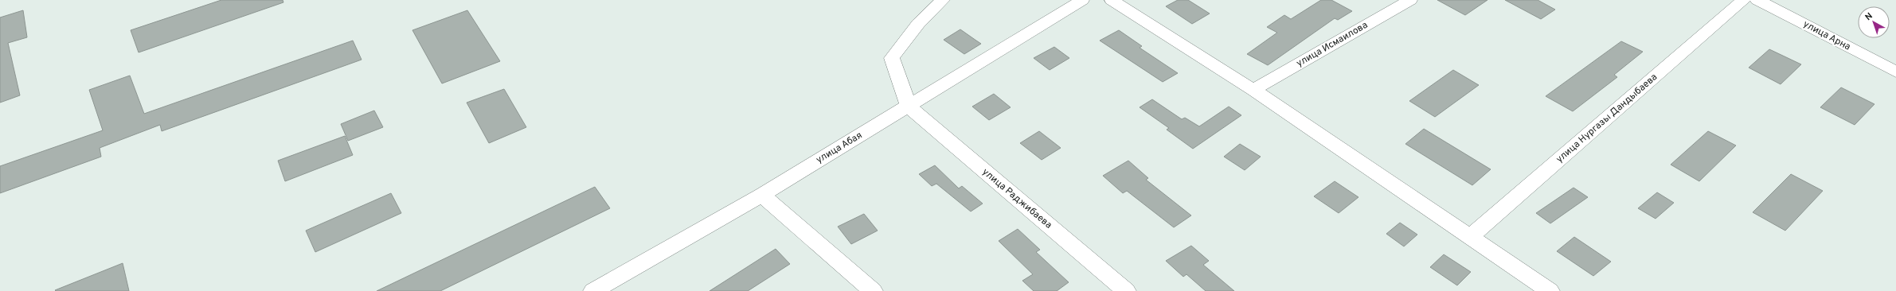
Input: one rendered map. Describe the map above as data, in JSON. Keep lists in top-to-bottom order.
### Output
{
  "streets": {
    "street": [
      "улица Арна",
      "улица Исмаилова",
      "улица Нургазы Дандыбаева",
      "улица Абая",
      "улица Раджибаева"
    ]
  },
  "crossings": [
    ["улица Абая", "улица Раджибаева"]
  ],
  "north": "top left"
}
